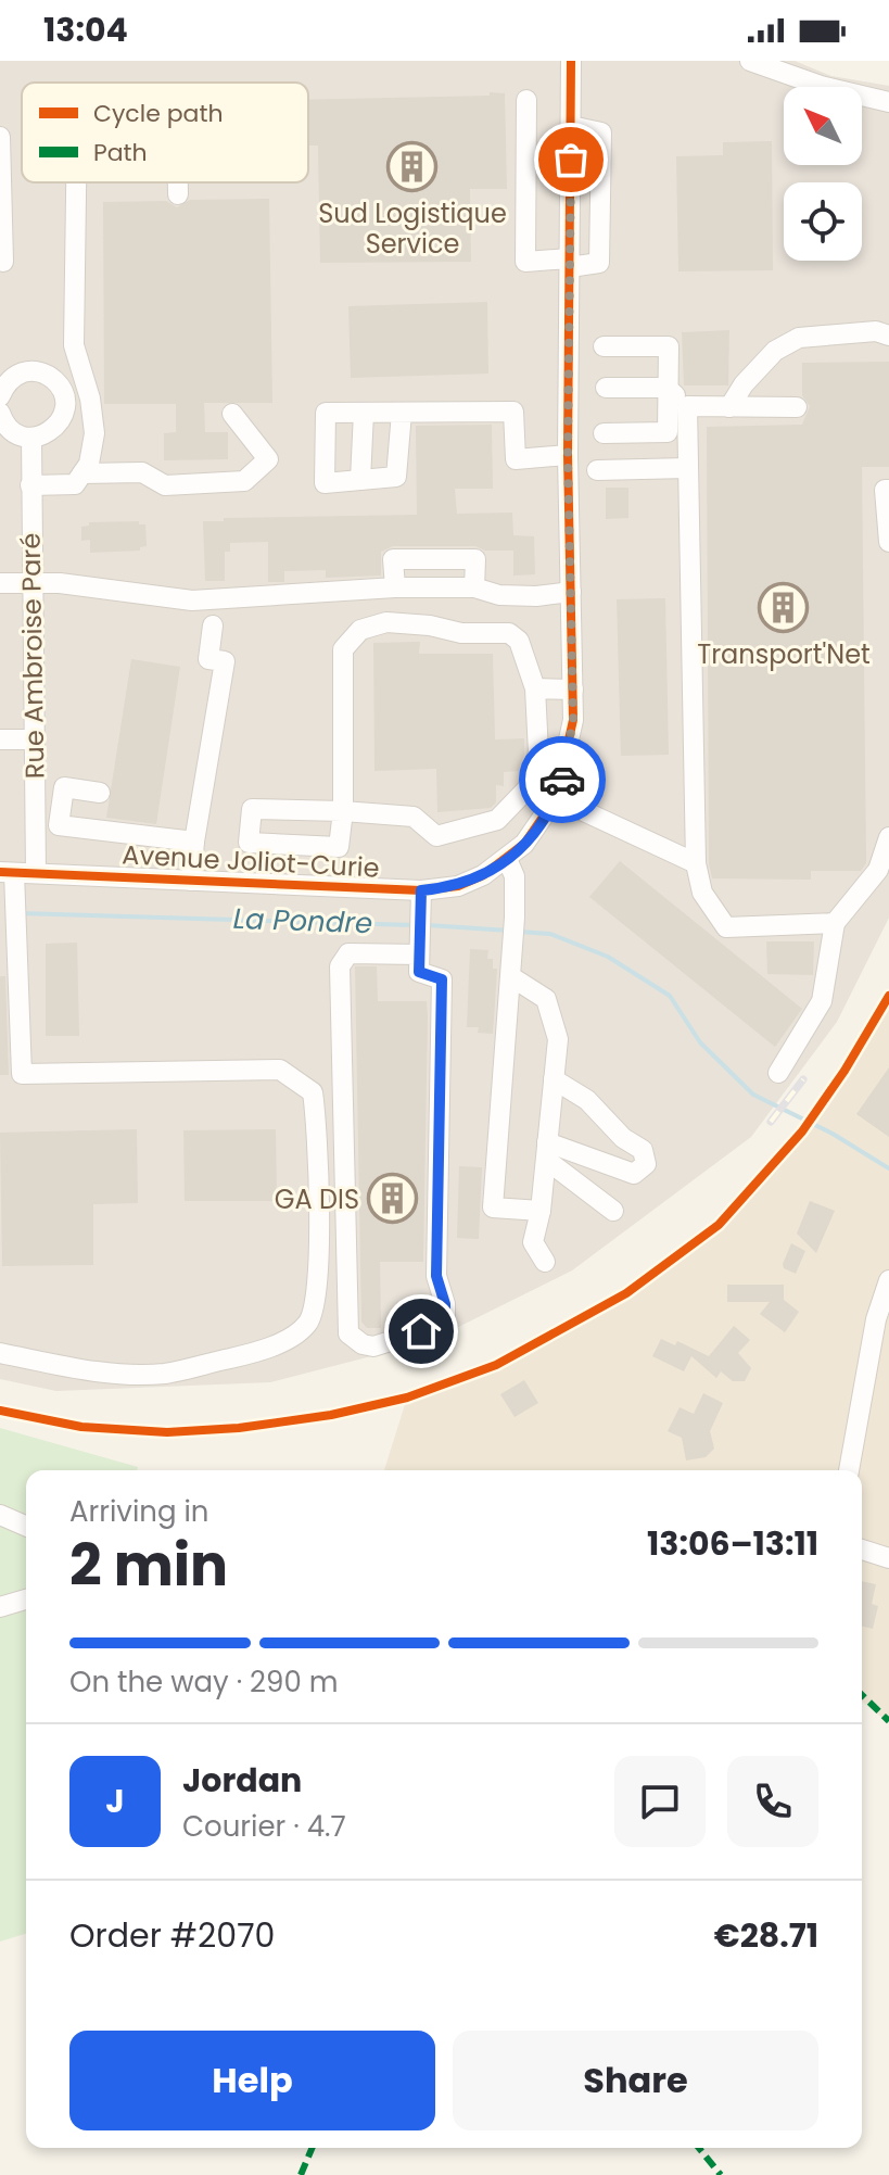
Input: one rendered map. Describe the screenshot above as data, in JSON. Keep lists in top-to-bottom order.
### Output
{
  "streets": {
    "street": ["Rue Ambroise Paré", "Avenue Joliot-Curie"]
  },
  "crossings": [
    ["Rue Ambroise Paré", "Avenue Joliot-Curie"]
  ],
  "water": ["La Pondre"],
  "places": {
    "building": ["Sud Logistique Service", "Transport'Net", "GA DIS"]
  },
  "legend": ["Cycle path", "Path"],
  "north": "top left",
  "page": {
    "status": "13:04",
    "heading": ["2 min", "Arriving in", "13:06–13:11"],
    "panel": [
      "Jordan",
      "Courier · 4.7",
      "Order #2070",
      "€28.71"
    ],
    "bar": "On the way · 290 m",
    "round": "J",
    "buttons": ["Help", "Share"]
  }
}
